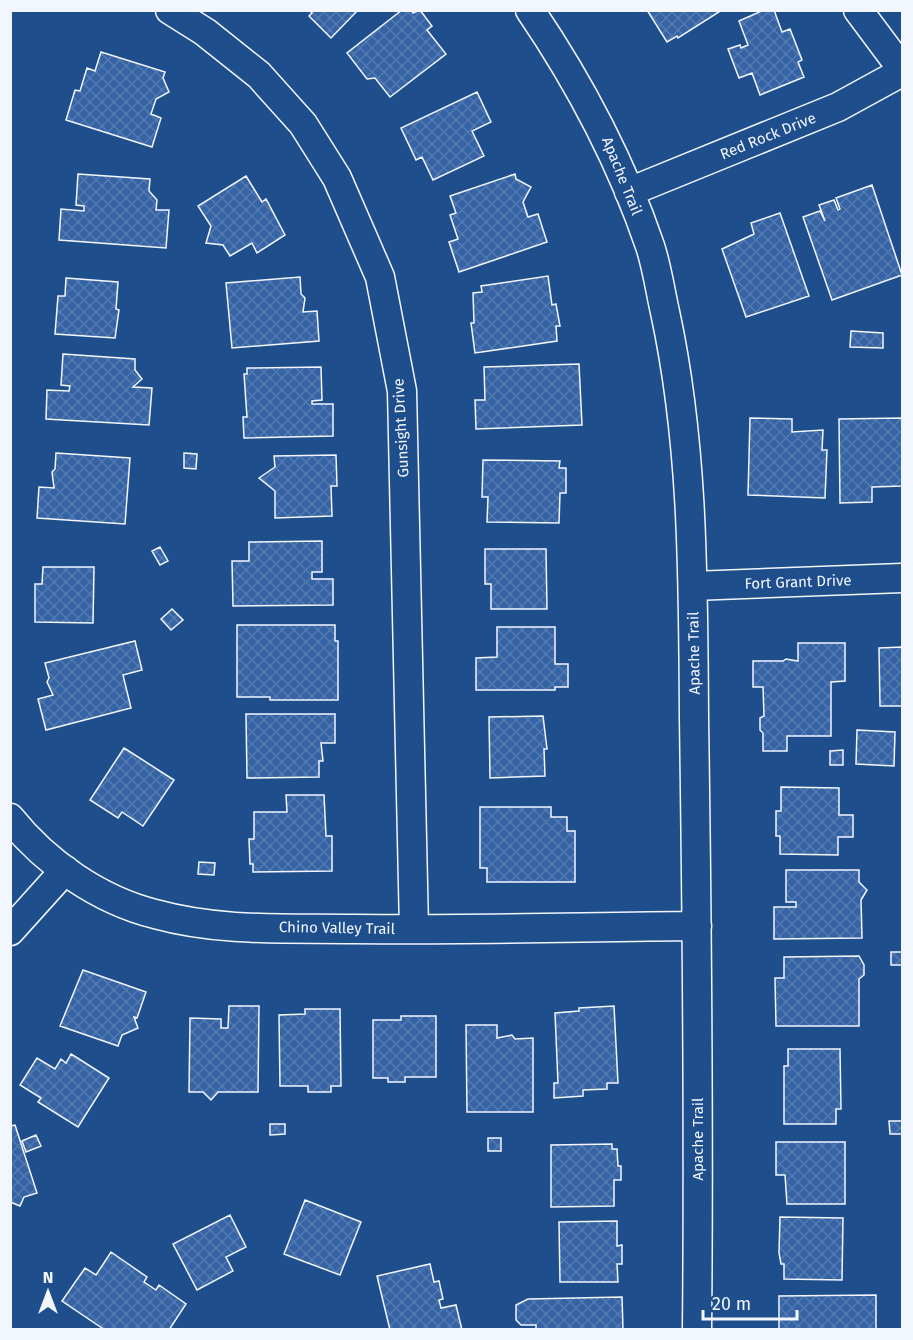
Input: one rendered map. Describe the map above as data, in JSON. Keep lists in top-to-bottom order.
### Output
{
  "streets": {
    "street": [
      "Red Rock Drive",
      "Apache Trail",
      "Gunsight Drive",
      "Fort Grant Drive",
      "Chino Valley Trail"
    ]
  },
  "crossings": [
    ["Red Rock Drive", "Apache Trail"],
    ["Apache Trail", "Fort Grant Drive"],
    ["Apache Trail", "Chino Valley Trail"],
    ["Gunsight Drive", "Chino Valley Trail"]
  ],
  "scale_bar": "20 m",
  "north": "top"
}
